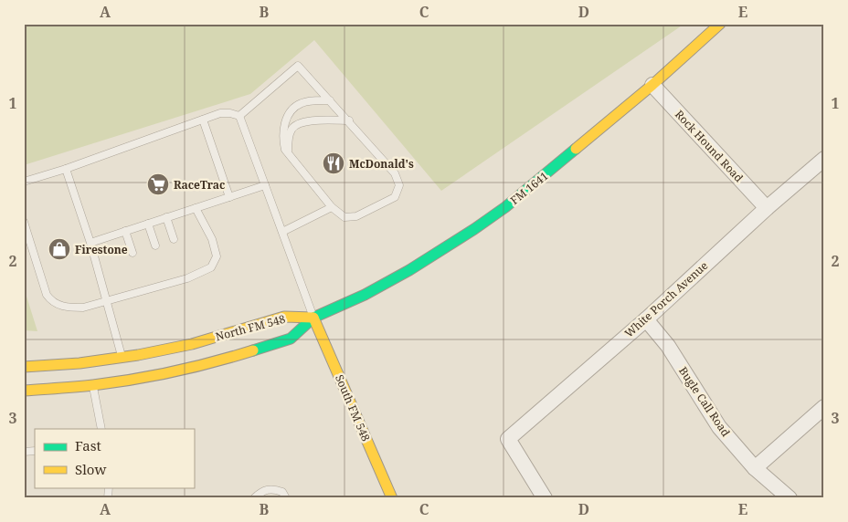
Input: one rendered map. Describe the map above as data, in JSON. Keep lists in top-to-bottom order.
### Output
{
  "streets": {
    "main road": ["FM 1641", "North FM 548", "South FM 548"],
    "street": ["Rock Hound Road", "White Porch Avenue", "Bugle Call Road"]
  },
  "crossings": [
    ["Rock Hound Road", "FM 1641"],
    ["Rock Hound Road", "White Porch Avenue"],
    ["FM 1641", "North FM 548"],
    ["FM 1641", "South FM 548"],
    ["White Porch Avenue", "Bugle Call Road"],
    ["North FM 548", "South FM 548"]
  ],
  "places": {
    "restaurant": ["McDonald's"],
    "supermarket": ["RaceTrac"],
    "shop": ["Firestone"]
  },
  "legend": ["Fast", "Slow"],
  "grid": {
    "columns": [
      "A",
      "B",
      "C",
      "D",
      "E"
    ],
    "rows": ["1", "2", "3"]
  }
}
